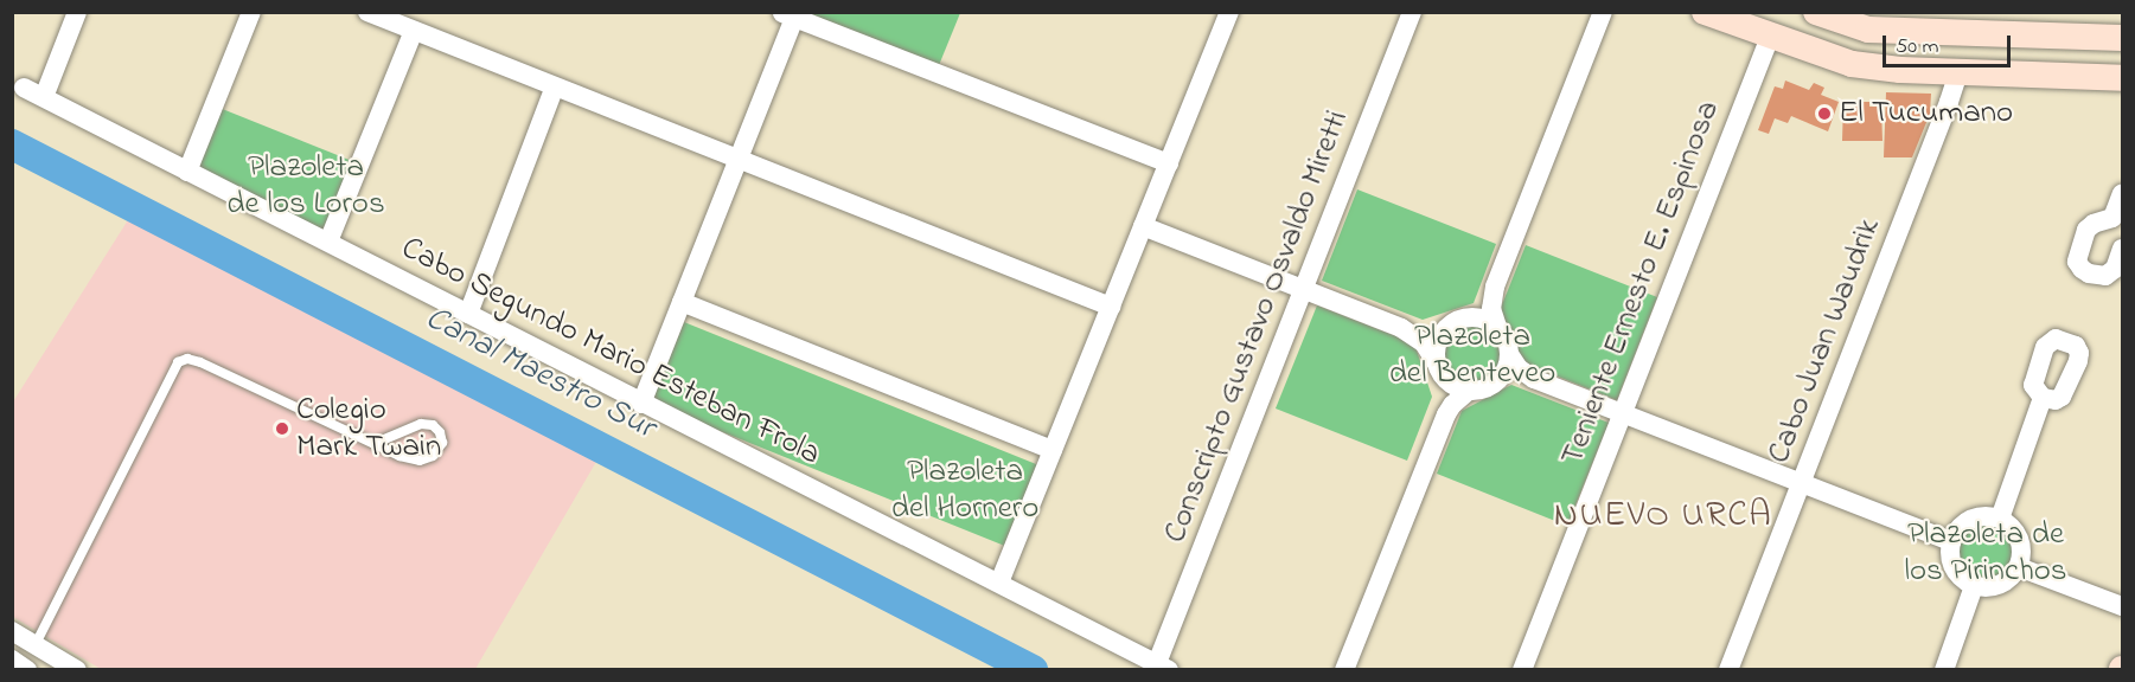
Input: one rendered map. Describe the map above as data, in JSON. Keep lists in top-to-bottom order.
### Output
{
  "streets": {
    "street": [
      "Teniente Ernesto E. Espinosa",
      "Conscripto Gustavo Osvaldo Miretti",
      "Cabo Juan Waudrik",
      "Cabo Segundo Mario Esteban Frola"
    ]
  },
  "crossings": [
    ["Conscripto Gustavo Osvaldo Miretti", "Cabo Segundo Mario Esteban Frola"]
  ],
  "districts": ["NUEVO URCA"],
  "water": ["Canal Maestro Sur"],
  "parks": [
    "Plazoleta de los Loros",
    "Plazoleta del Benteveo",
    "Plazoleta del Hornero",
    "Plazoleta de los Pirinchos"
  ],
  "places": ["El Tucumano", "Colegio Mark Twain"],
  "scale_bar": "50 m"
}
